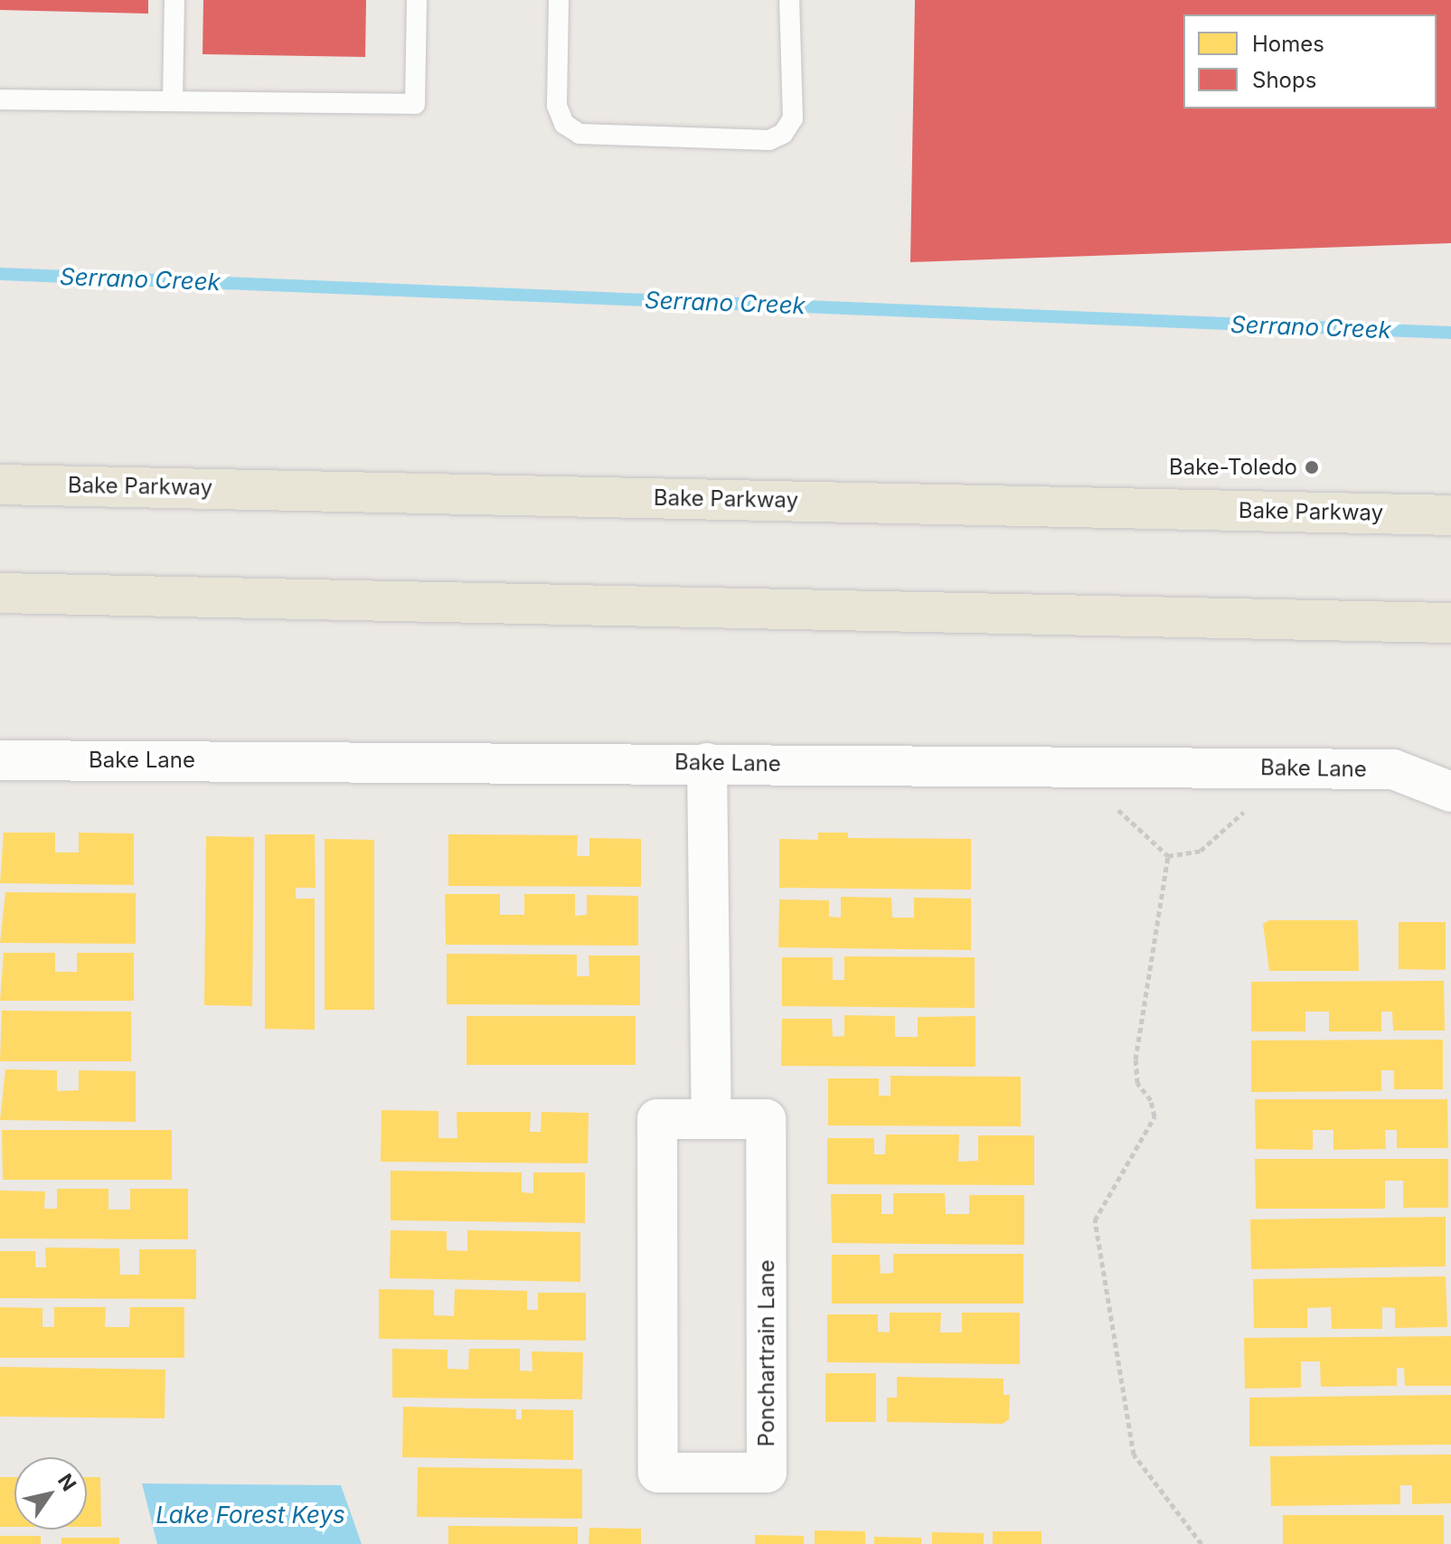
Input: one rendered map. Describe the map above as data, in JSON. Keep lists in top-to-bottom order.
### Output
{
  "streets": {
    "main road": ["Bake Parkway"],
    "street": ["Bake Lane", "Ponchartrain Lane"]
  },
  "water": ["Serrano Creek", "Lake Forest Keys"],
  "places": ["Bake-Toledo"],
  "legend": ["Homes", "Shops"],
  "north": "top right"
}
